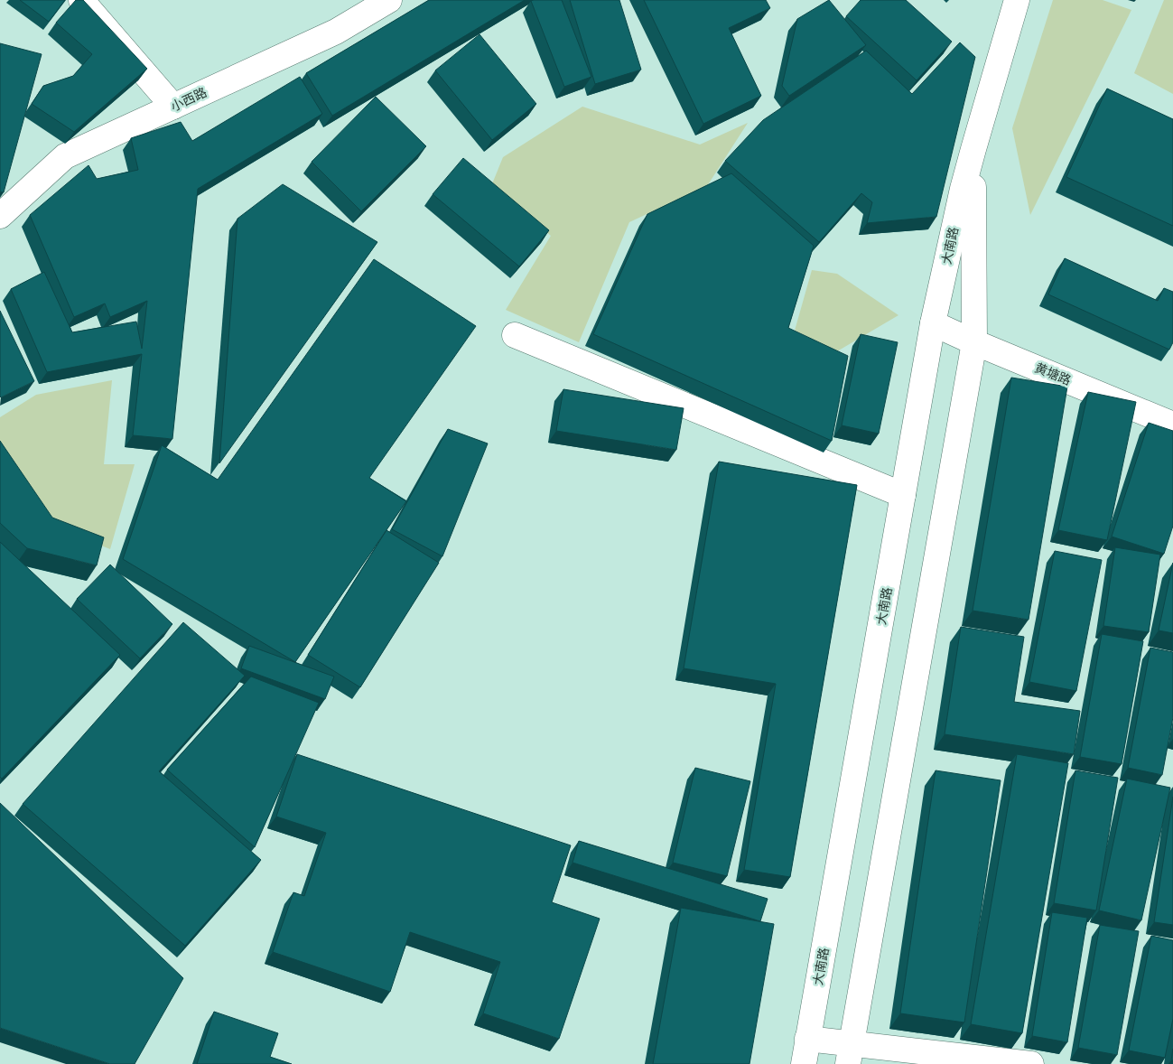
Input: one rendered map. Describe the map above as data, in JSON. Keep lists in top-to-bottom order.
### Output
{
  "streets": {
    "street": ["小西路", "大南路", "黄塘路"]
  },
  "crossings": [
    ["大南路", "黄塘路"]
  ]
}
